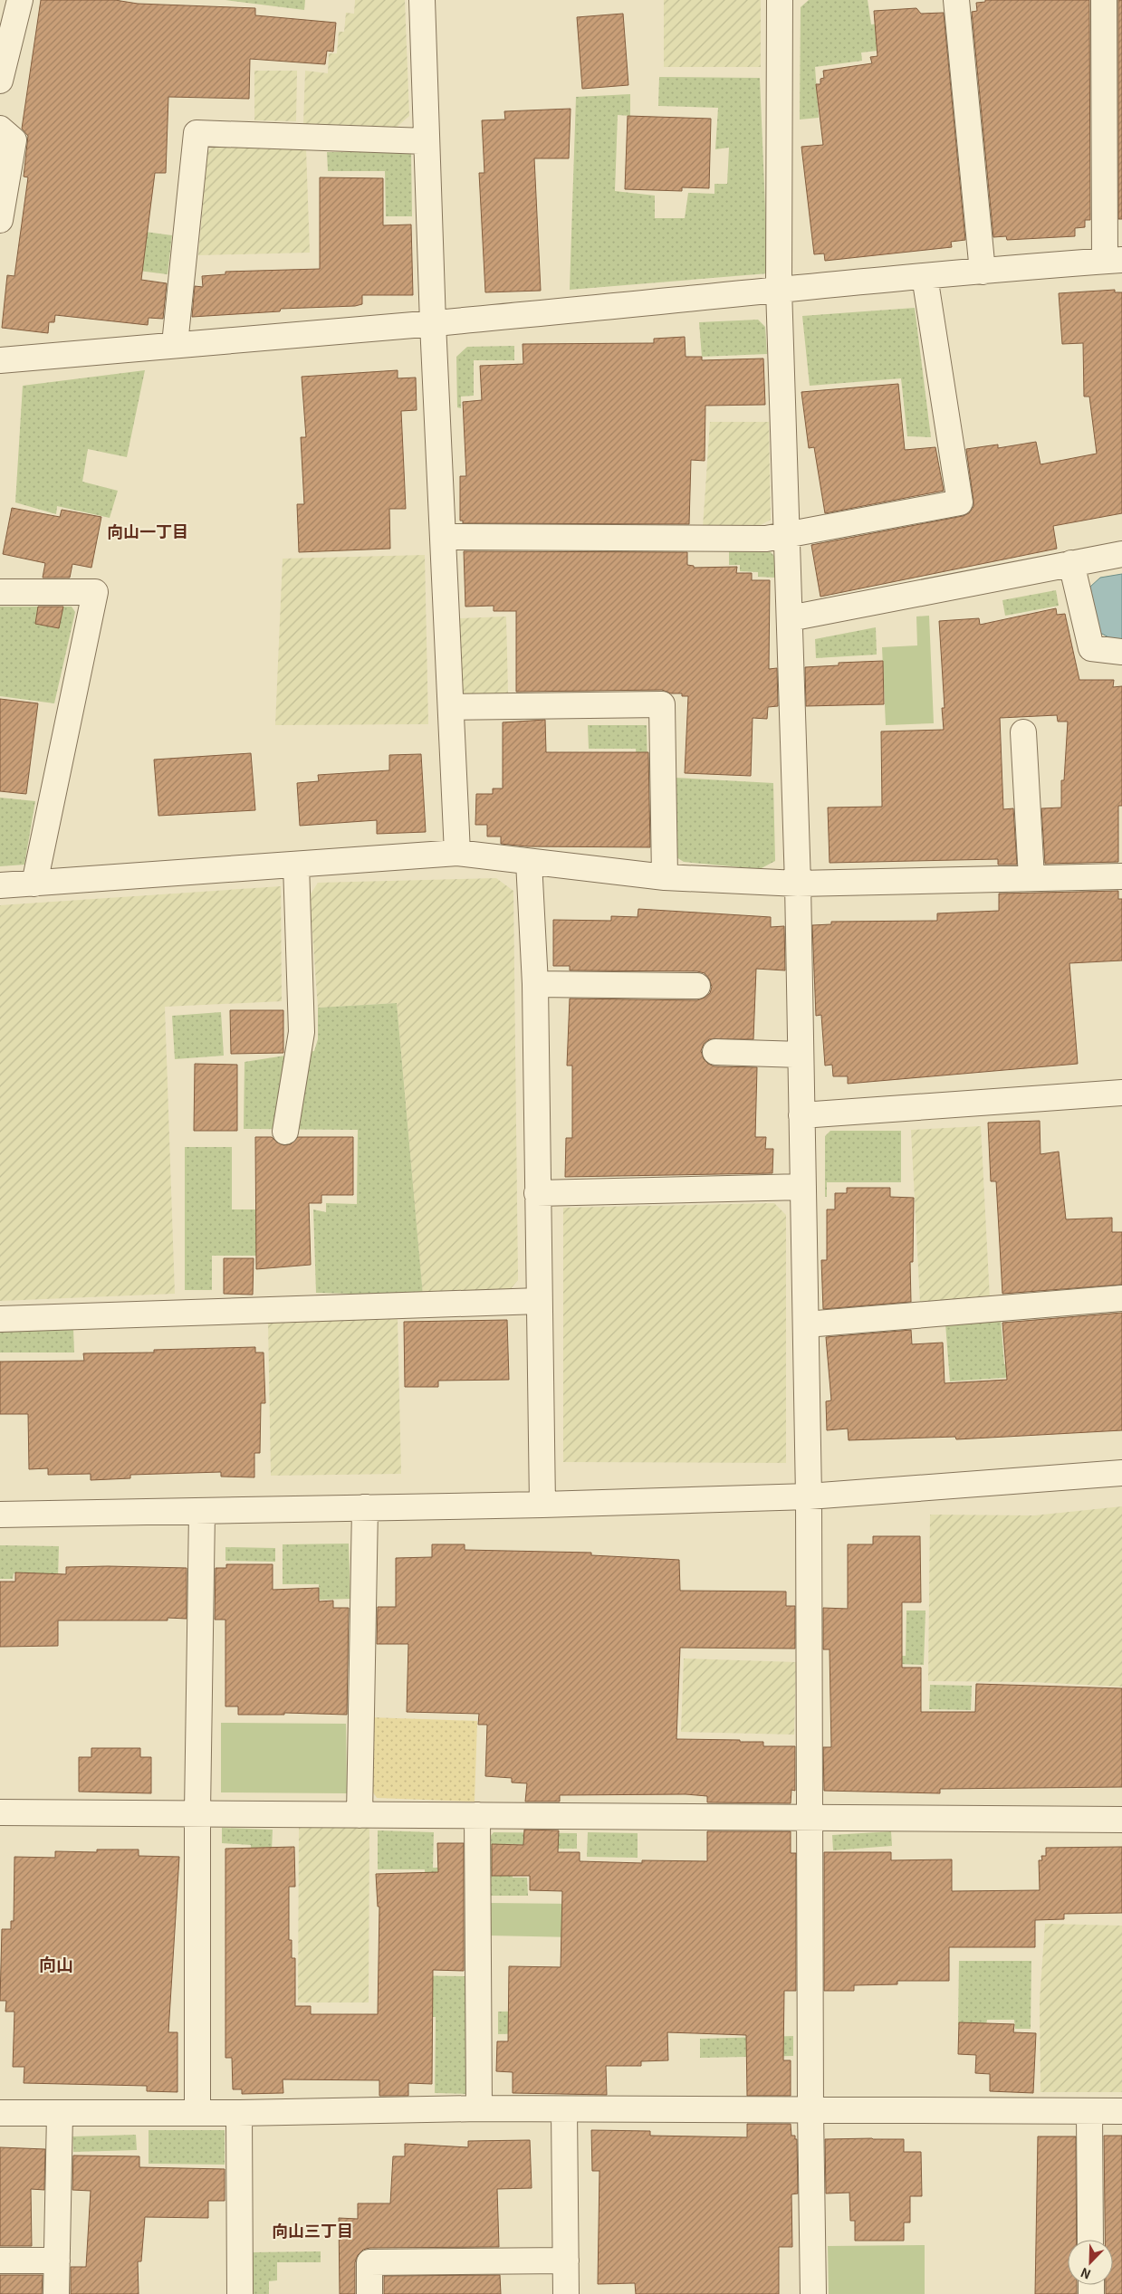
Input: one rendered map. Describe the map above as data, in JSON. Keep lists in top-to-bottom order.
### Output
{
  "districts": ["向山一丁目", "向山", "向山三丁目"],
  "north": "bottom left"
}
